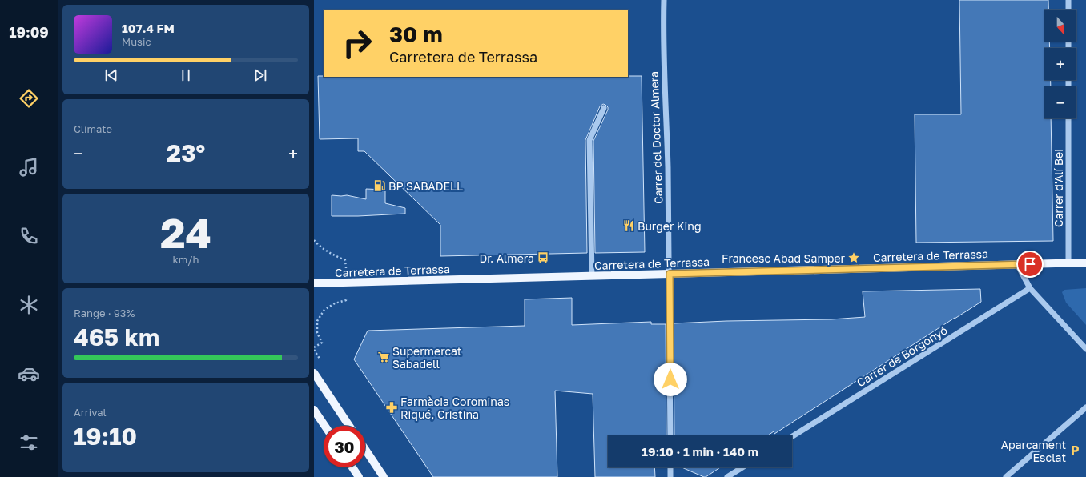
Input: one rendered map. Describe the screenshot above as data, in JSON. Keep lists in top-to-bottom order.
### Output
{
  "streets": {
    "main road": ["Carretera de Terrassa"],
    "street": ["Carrer del Doctor Almera", "Carrer d'Alí Bei", "Carrer de Borgonyó"]
  },
  "crossings": [
    ["Carrer del Doctor Almera", "Carretera de Terrassa"],
    ["Carrer d'Alí Bei", "Carretera de Terrassa"]
  ],
  "places": {
    "fuel station": ["BP SABADELL"],
    "restaurant": ["Burger King"],
    "bus stop": ["Dr. Almera"],
    "place": ["Francesc Abad Samper"],
    "supermarket": ["Supermercat Sabadell"],
    "pharmacy": ["Farmàcia Corominas Riqué, Cristina"],
    "parking": ["Aparcament Esclat"]
  },
  "north": "bottom",
  "page": {
    "tabs": "19:09",
    "map_buttons": ["+", "−"],
    "turn": ["30 m", "Carretera de Terrassa"],
    "song": ["107.4 FM", "Music"],
    "tile": [
      "Climate",
      ["24", "km/h"],
      ["Range · 93%", "465 km"],
      ["Arrival", "19:10"]
    ],
    "heat": ["−", "23°", "+"],
    "limit": "30",
    "trip": "19:10 · 1 min · 140 m"
  }
}
